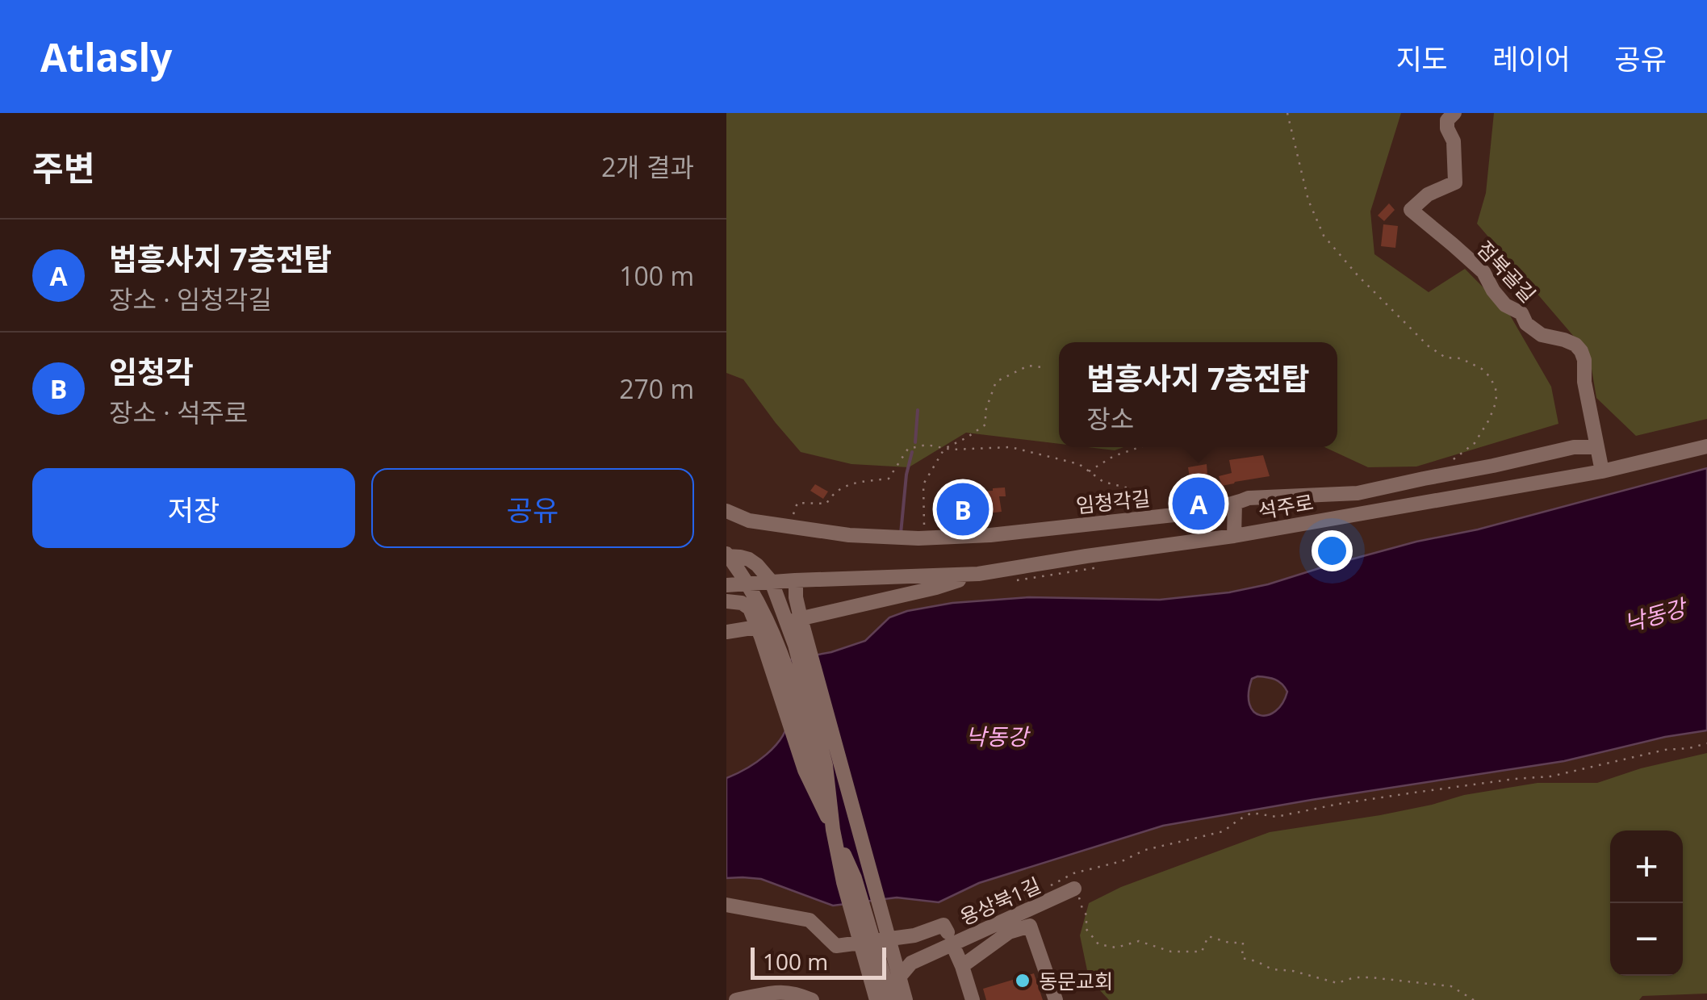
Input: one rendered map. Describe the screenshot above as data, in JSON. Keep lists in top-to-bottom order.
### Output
{
  "streets": {
    "street": [
      "점북골길",
      "임청각길",
      "석주로",
      "용상북1길"
    ]
  },
  "crossings": [
    ["점북골길", "임청각길"],
    ["점북골길", "석주로"]
  ],
  "water": ["낙동강"],
  "places": ["동문교회"],
  "scale_bar": "100 m",
  "page": {
    "header": "Atlasly",
    "nav": ["지도", "레이어", "공유"],
    "heading": ["주변", "2개 결과"],
    "list": [
      {
        "mark": "A",
        "name": "법흥사지 7층전탑",
        "note": "장소 · 임청각길",
        "value": "100 m"
      },
      {
        "mark": "B",
        "name": "임청각",
        "note": "장소 · 석주로",
        "value": "270 m"
      }
    ],
    "popup": ["법흥사지 7층전탑", "장소"],
    "buttons": ["저장", "공유"],
    "pins": ["A", "B"],
    "map_buttons": ["+", "−"],
    "scale": "100 m"
  }
}
